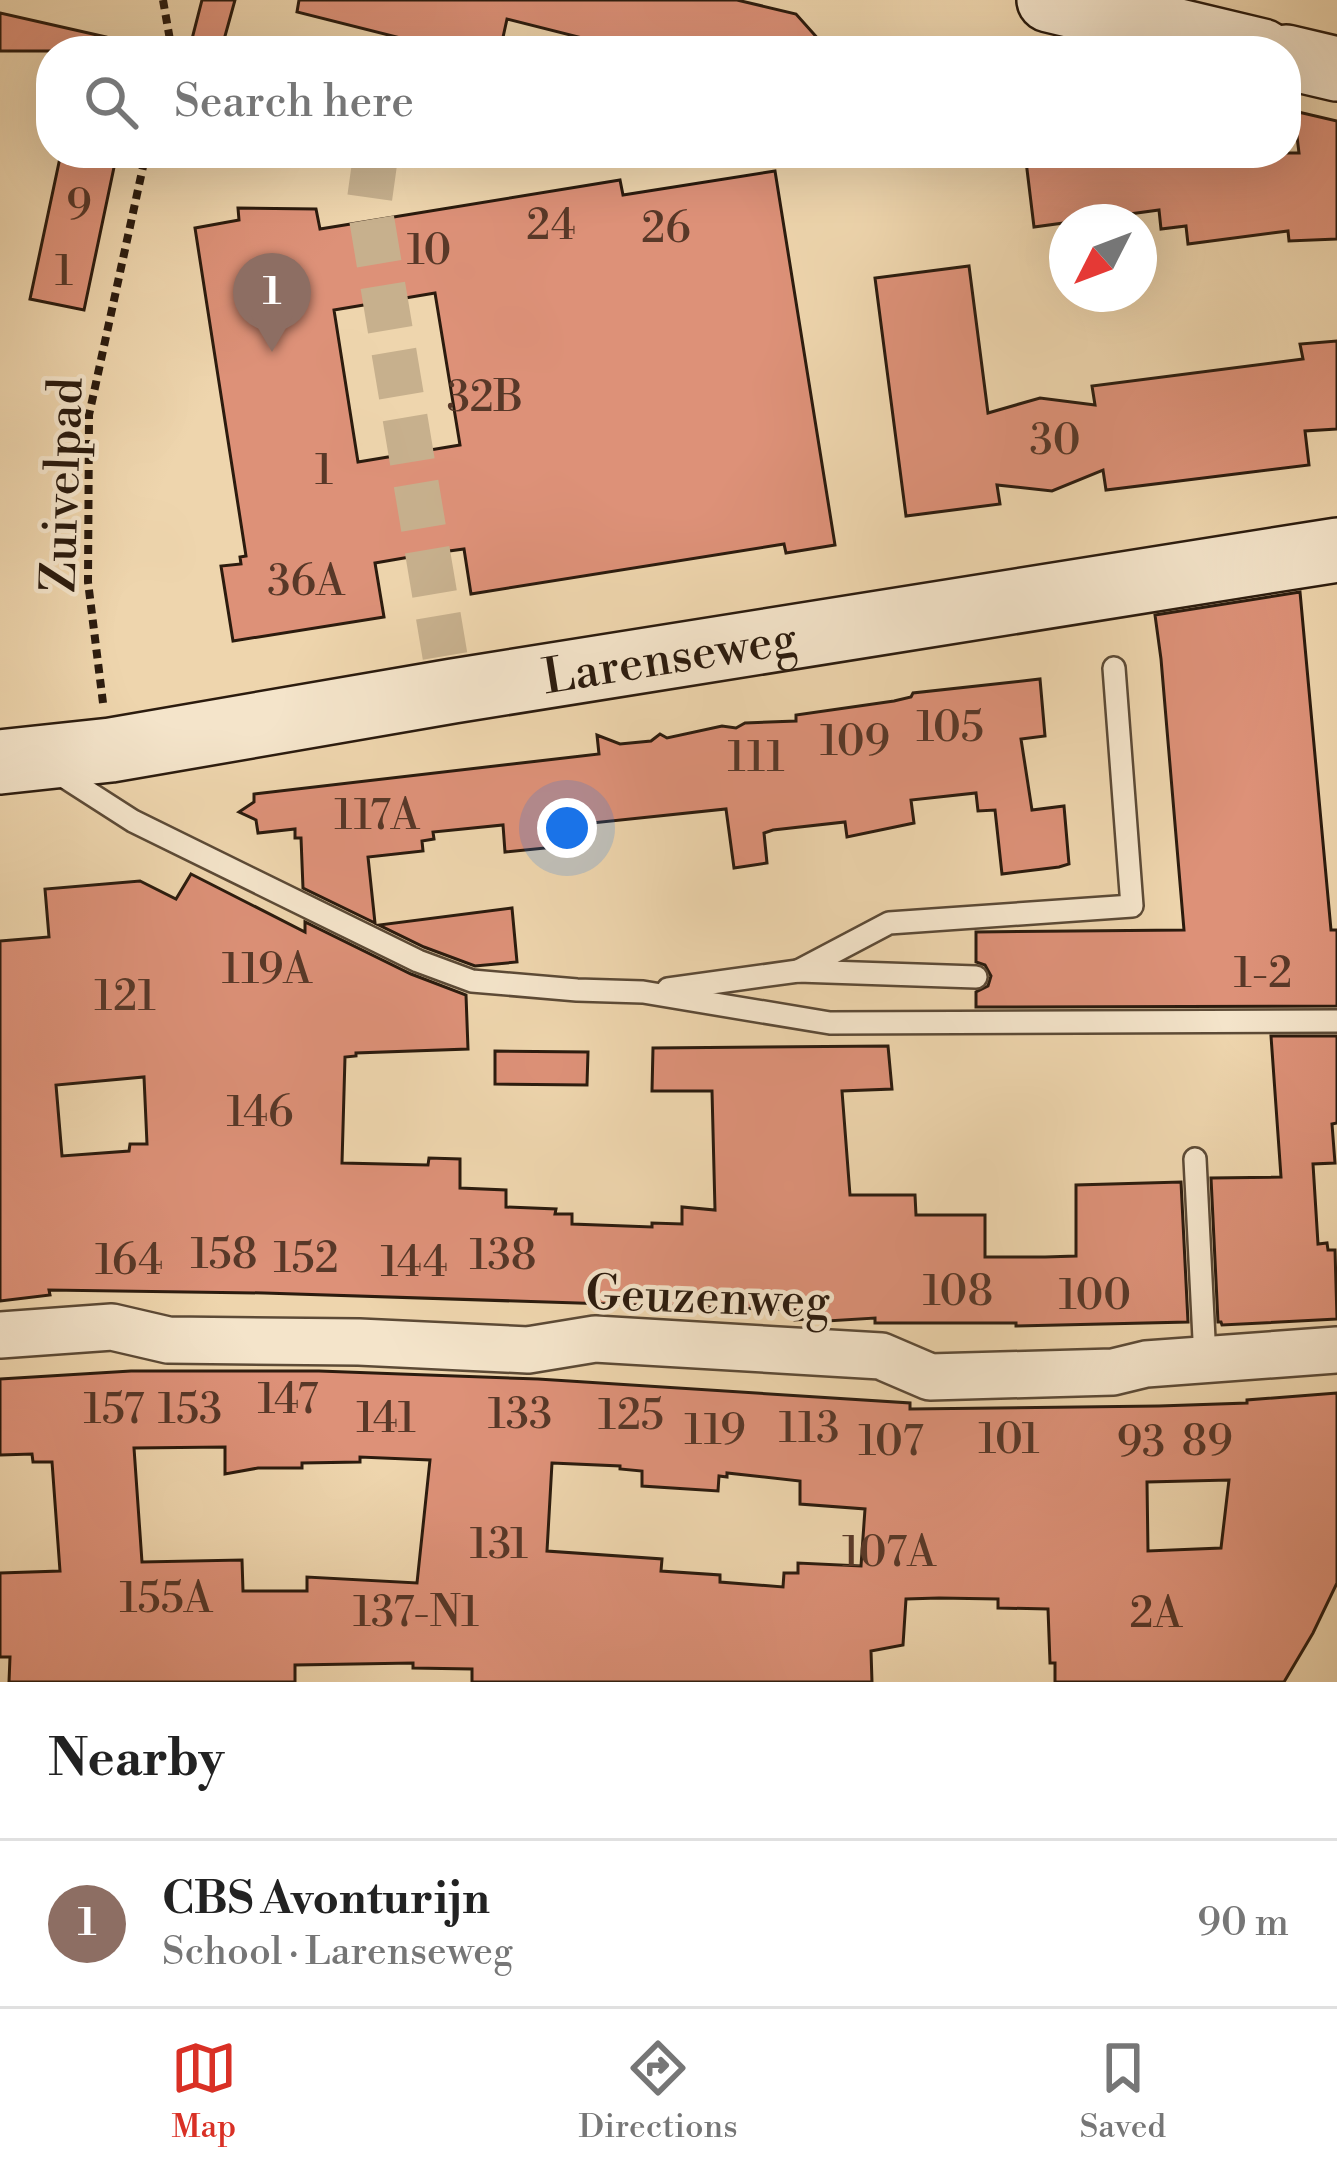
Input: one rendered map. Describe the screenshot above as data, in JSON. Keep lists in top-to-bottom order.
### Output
{
  "streets": {
    "street": ["Larenseweg", "Geuzenweg"],
    "path": ["Zuivelpad"]
  },
  "crossings": [
    ["Zuivelpad", "Larenseweg"]
  ],
  "house_numbers": [
    "9",
    "24",
    "26",
    "10",
    "1",
    "32B",
    "30",
    "1",
    "36A",
    "105",
    "109",
    "111",
    "117A",
    "119A",
    "1-2",
    "121",
    "146",
    "158",
    "138",
    "152",
    "164",
    "144",
    "108",
    "100",
    "147",
    "157",
    "153",
    "133",
    "125",
    "141",
    "113",
    "119",
    "101",
    "107",
    "89",
    "93",
    "131",
    "107A",
    "155A",
    "137-N1",
    "2A"
  ],
  "north": "bottom left",
  "page": {
    "search": "Search here",
    "pins": "1",
    "heading": "Nearby",
    "list": [
      {
        "mark": "1",
        "name": "CBS Avonturijn",
        "note": "School · Larenseweg",
        "value": "90 m"
      }
    ],
    "nav": ["Map", "Directions", "Saved"]
  }
}
